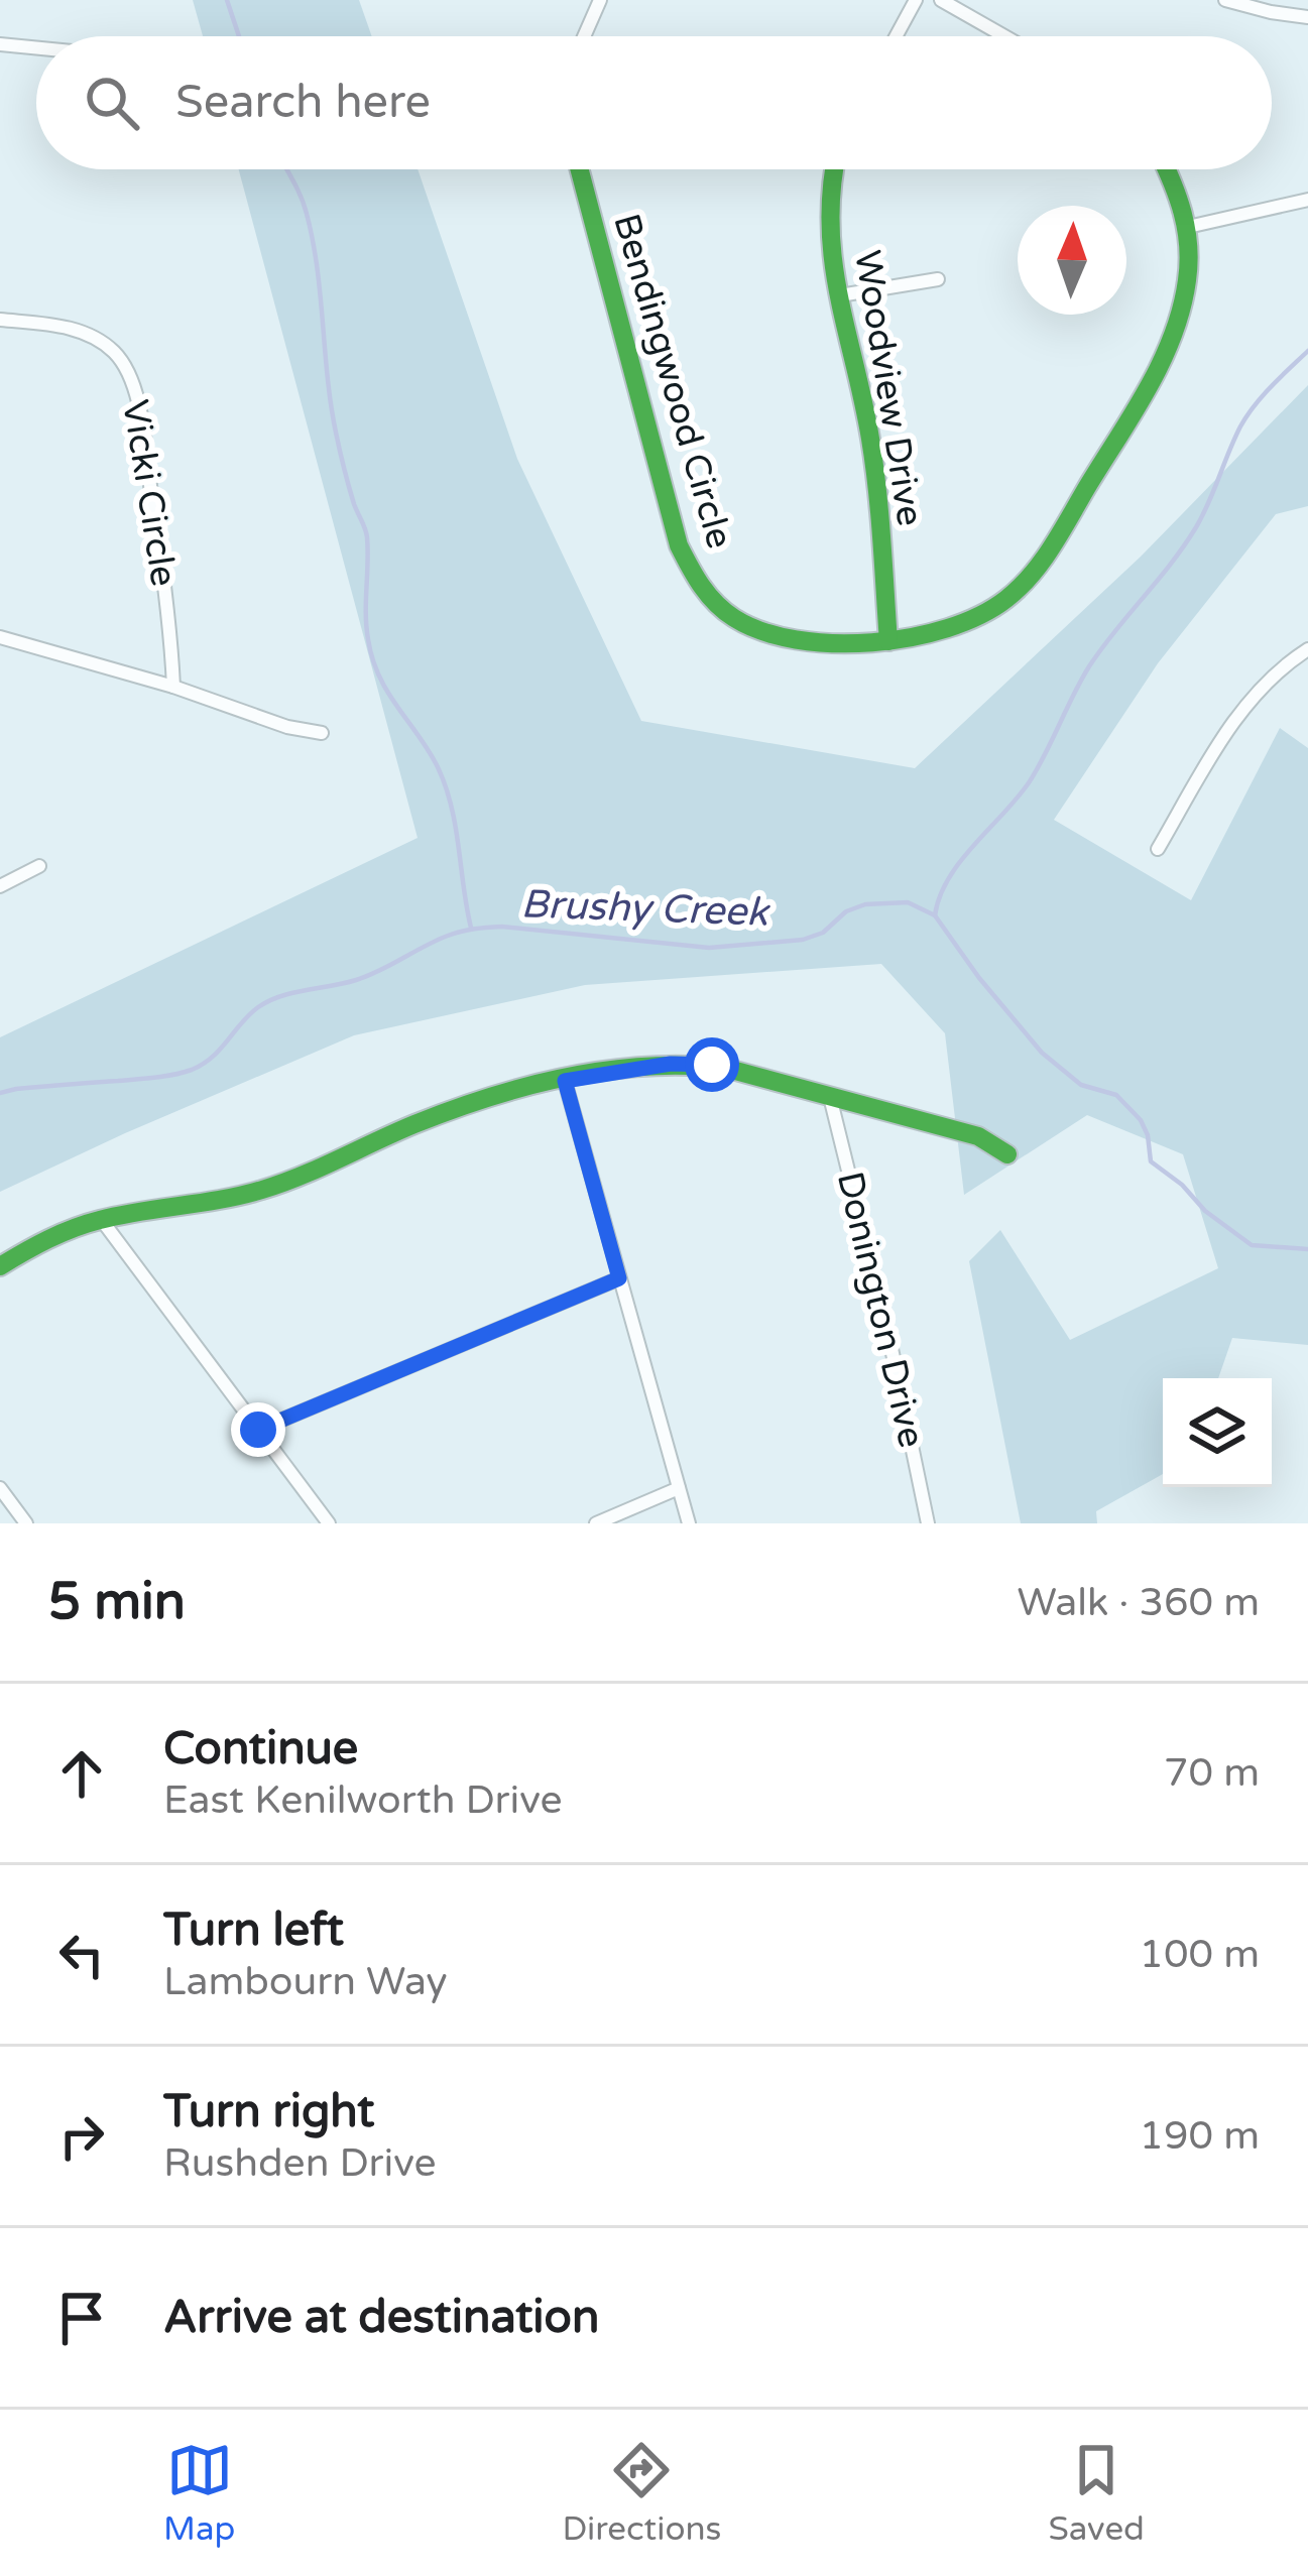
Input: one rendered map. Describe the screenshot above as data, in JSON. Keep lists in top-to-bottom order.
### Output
{
  "streets": {
    "street": [
      "Bendingwood Circle",
      "Woodview Drive",
      "Vicki Circle",
      "Donington Drive"
    ]
  },
  "crossings": [
    ["Bendingwood Circle", "Woodview Drive"]
  ],
  "water": ["Brushy Creek"],
  "north": "top",
  "page": {
    "search": "Search here",
    "heading": ["5 min", "Walk · 360 m"],
    "list": [
      ["Continue", "East Kenilworth Drive", "70 m"],
      ["Turn left", "Lambourn Way", "100 m"],
      ["Turn right", "Rushden Drive", "190 m"],
      "Arrive at destination"
    ],
    "nav": ["Map", "Directions", "Saved"]
  }
}
